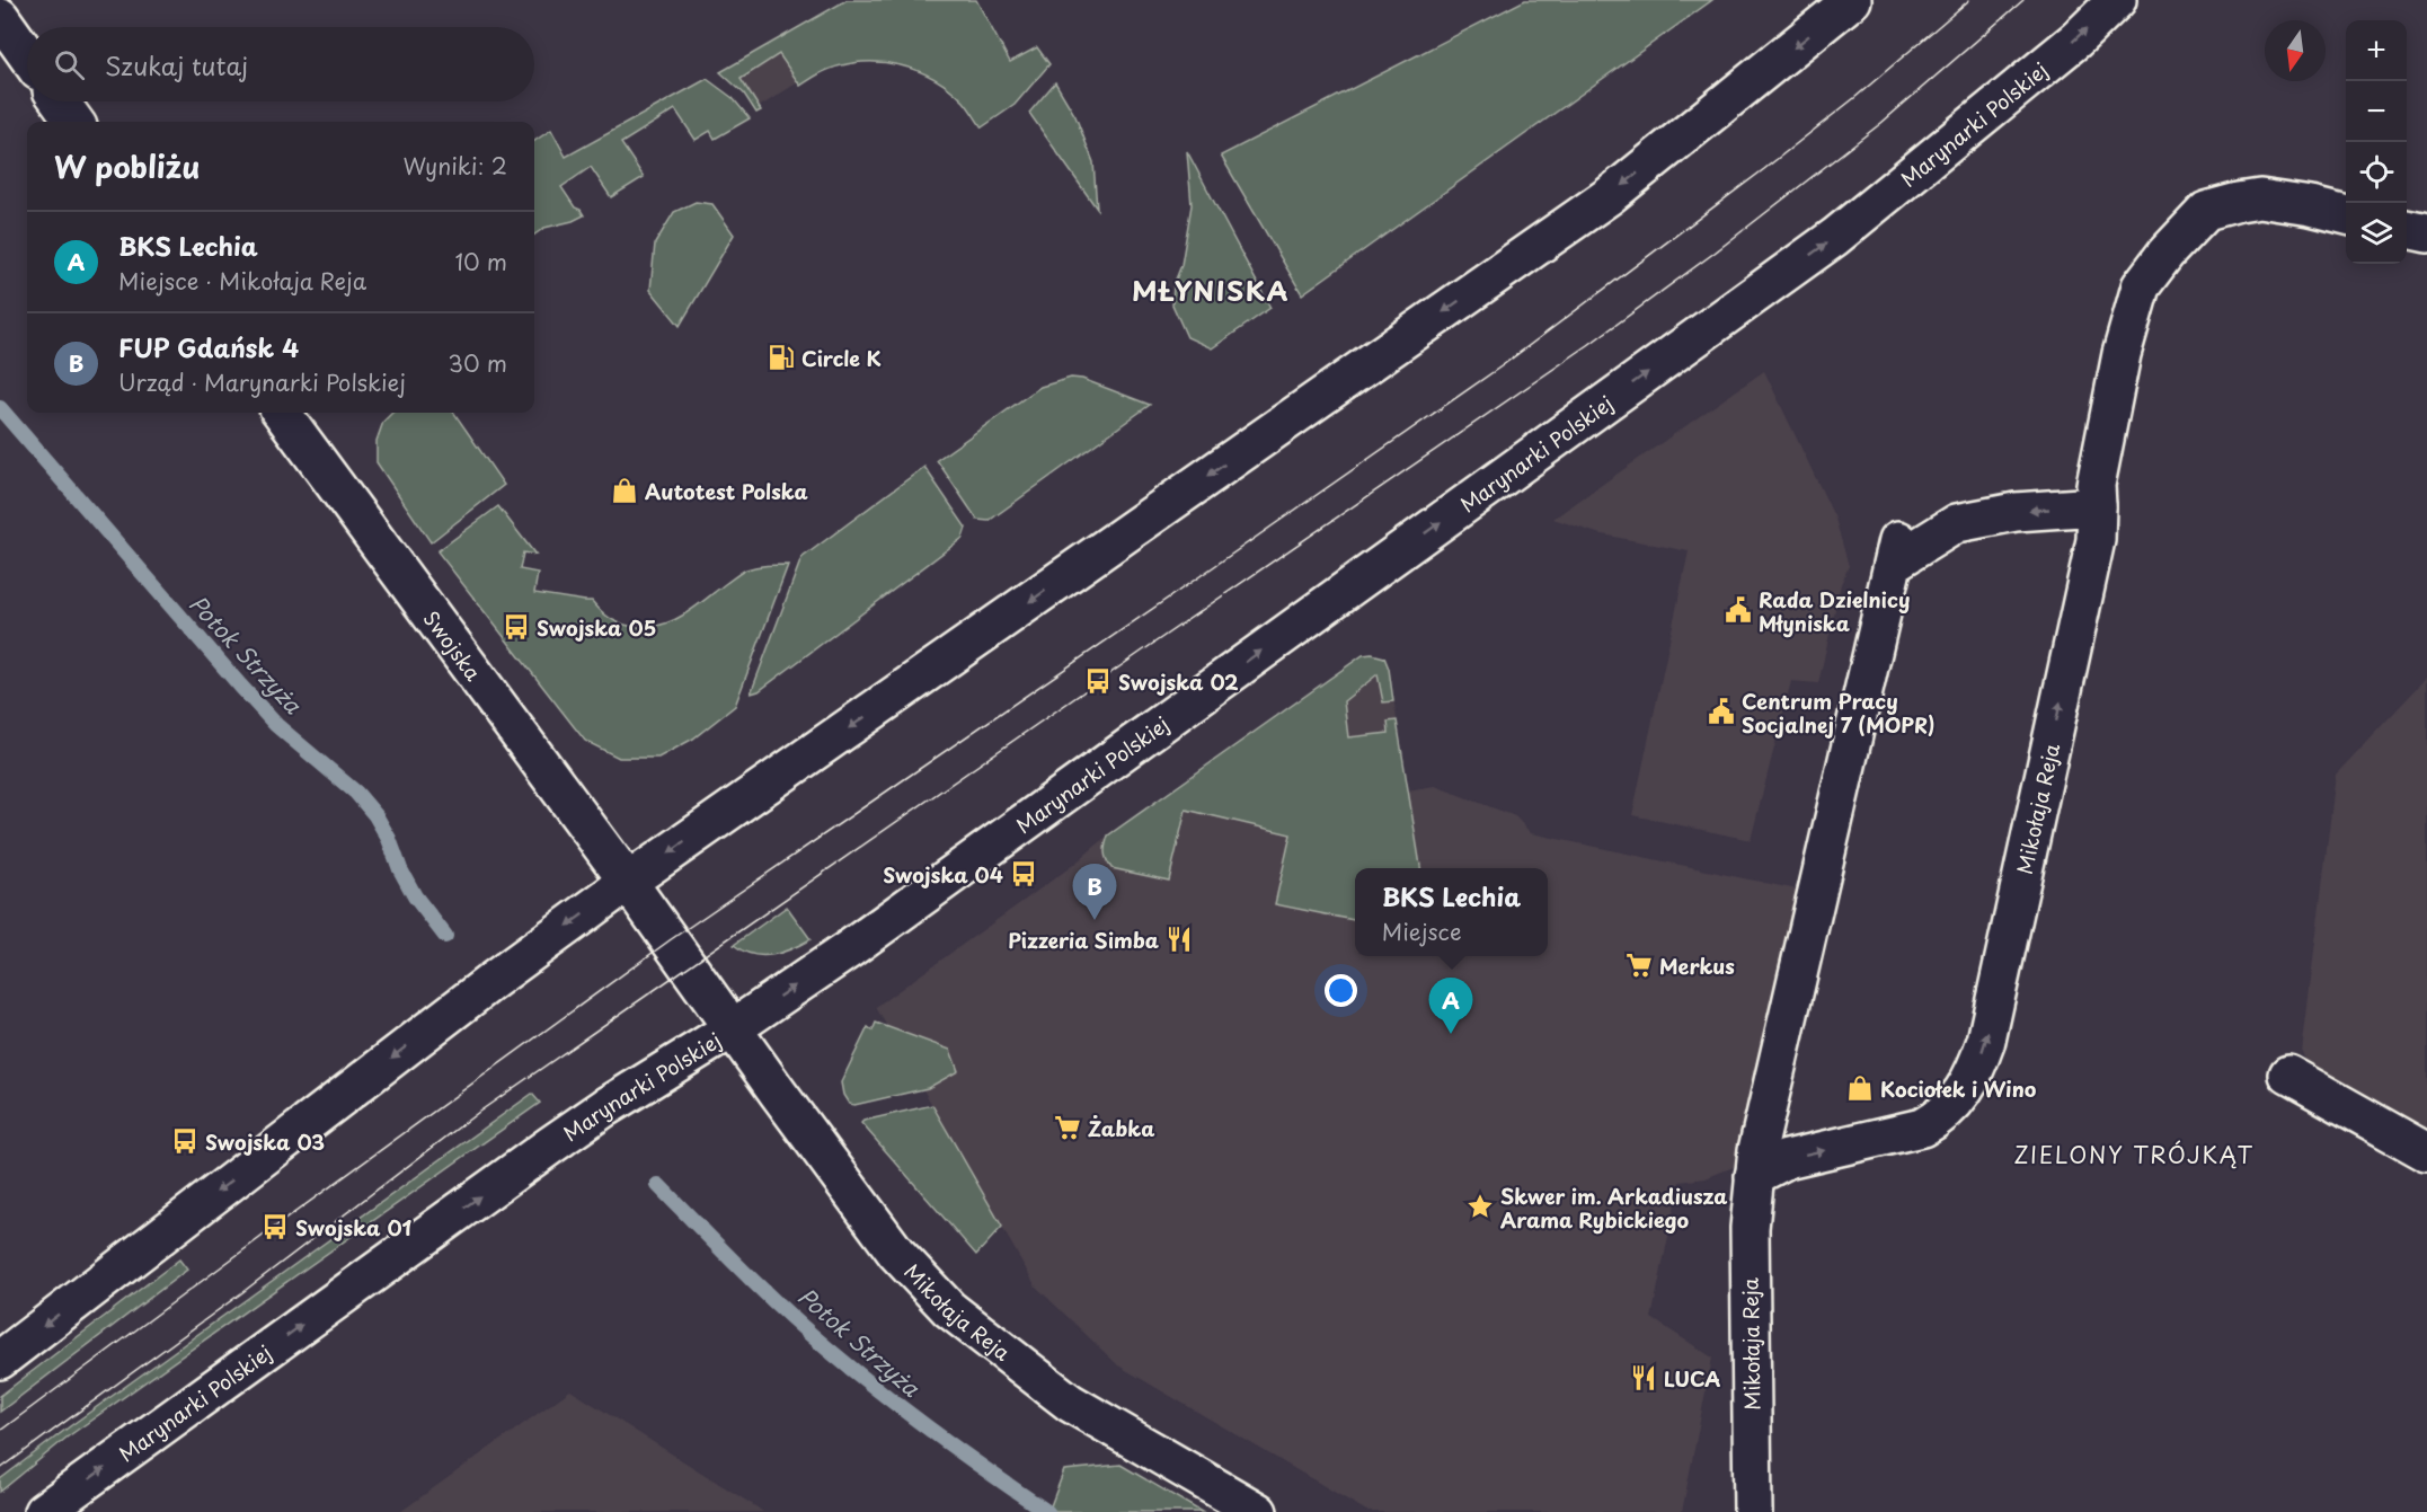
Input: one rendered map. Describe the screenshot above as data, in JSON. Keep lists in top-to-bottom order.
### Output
{
  "streets": {
    "main road": ["Marynarki Polskiej", "Swojska", "Mikołaja Reja"]
  },
  "crossings": [
    ["Marynarki Polskiej", "Swojska"],
    ["Marynarki Polskiej", "Mikołaja Reja"],
    ["Swojska", "Mikołaja Reja"]
  ],
  "districts": ["MŁYNISKA", "ZIELONY TRÓJKĄT"],
  "water": ["Potok Strzyża"],
  "places": {
    "fuel station": ["Circle K"],
    "shop": ["Autotest Polska", "Kociołek i Wino"],
    "public building": ["Rada Dzielnicy Młyniska", "Centrum Pracy Socjalnej 7 (MOPR)"],
    "bus stop": [
      "Swojska 05",
      "Swojska 02",
      "Swojska 04",
      "Swojska 03",
      "Swojska 01"
    ],
    "restaurant": ["Pizzeria Simba", "LUCA"],
    "supermarket": ["Merkus", "Żabka"],
    "place": ["Skwer im. Arkadiusza Arama Rybickiego"]
  },
  "north": "bottom",
  "page": {
    "map_buttons": ["+", "−"],
    "search": "Szukaj tutaj",
    "heading": ["W pobliżu", "Wyniki: 2"],
    "list": [
      {
        "mark": "A",
        "name": "BKS Lechia",
        "note": "Miejsce · Mikołaja Reja",
        "value": "10 m"
      },
      {
        "mark": "B",
        "name": "FUP Gdańsk 4",
        "note": "Urząd · Marynarki Polskiej",
        "value": "30 m"
      }
    ],
    "pins": ["B", "A"],
    "popup": ["BKS Lechia", "Miejsce"]
  }
}
